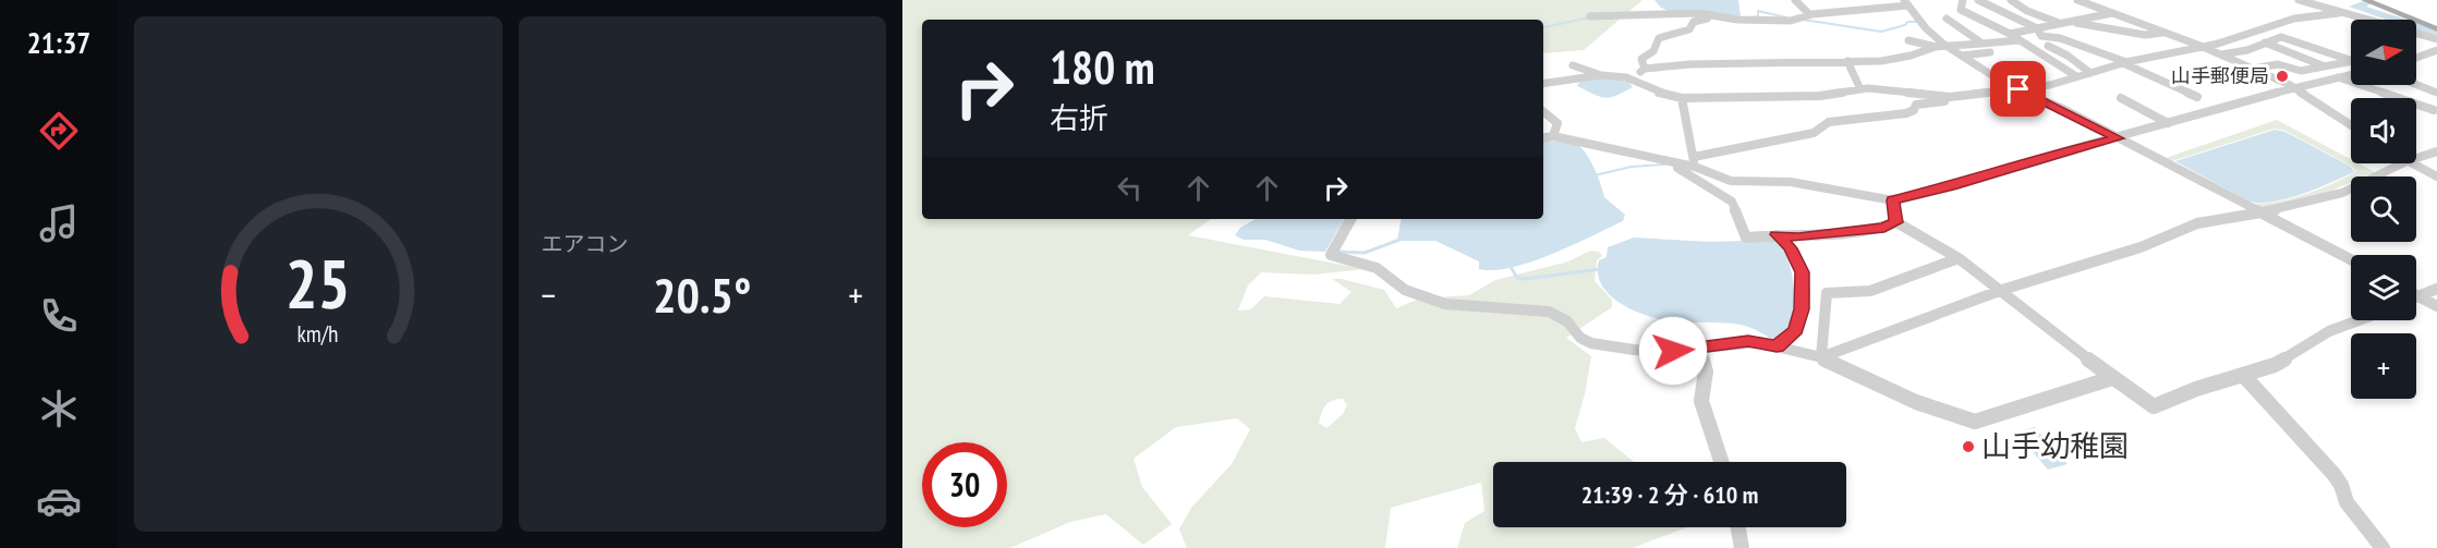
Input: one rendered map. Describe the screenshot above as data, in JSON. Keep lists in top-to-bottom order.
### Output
{
  "places": ["山手郵便局", "山手幼稚園"],
  "north": "right",
  "page": {
    "tabs": "21:37",
    "tile": "エアコン",
    "map_buttons": "+",
    "turn": ["180 m", "右折"],
    "heat": ["−", "20.5°", "+"],
    "limit": "30",
    "trip": "21:39 · 2 分 · 610 m",
    "gauge": ["25", "km/h"]
  }
}
